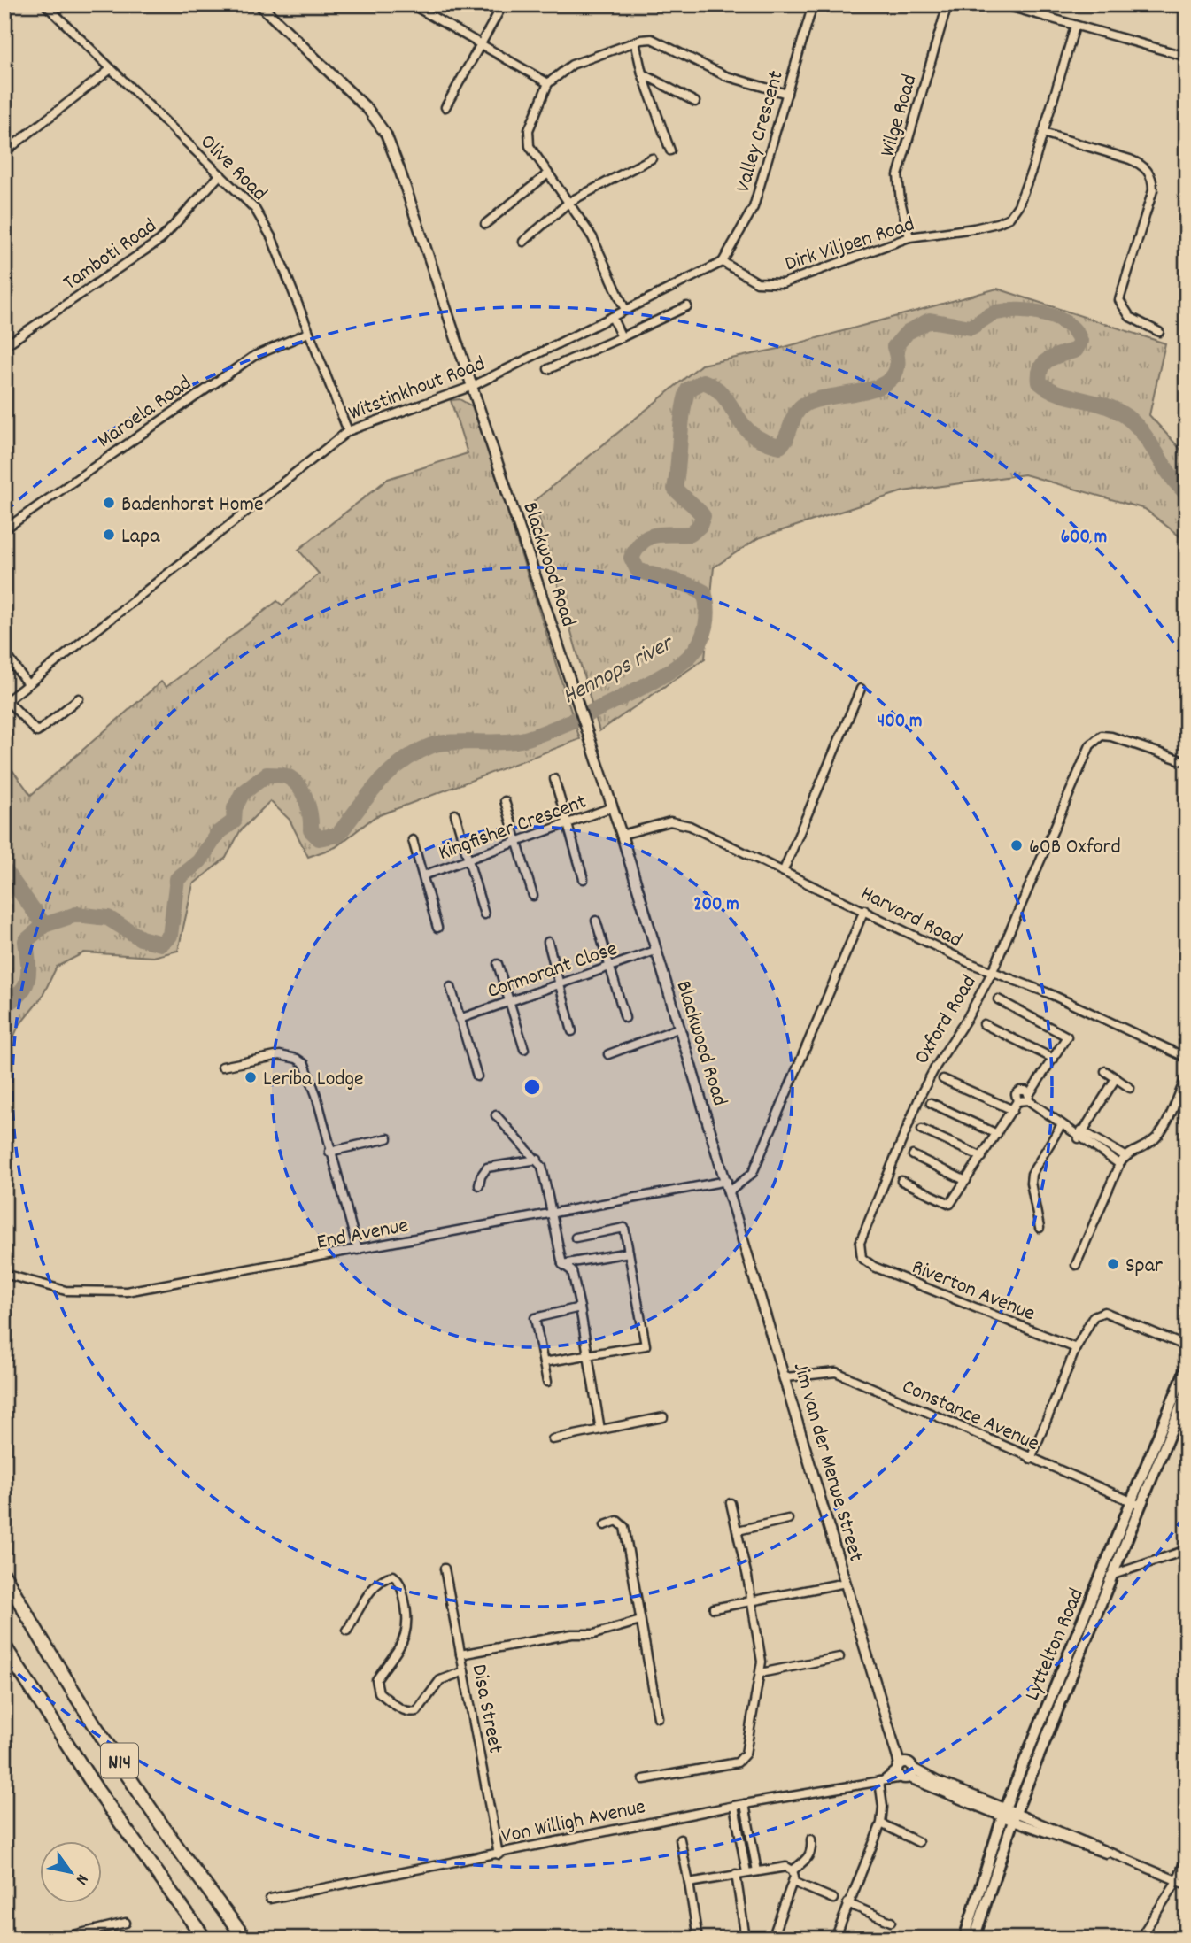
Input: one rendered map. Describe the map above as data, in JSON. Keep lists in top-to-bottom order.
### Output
{
  "streets": {
    "highway": ["N14"],
    "main road": ["Lyttelton Road"],
    "street": [
      "Wilge Road",
      "Valley Crescent",
      "Olive Road",
      "Dirk Viljoen Road",
      "Tamboti Road",
      "Witstinkhout Road",
      "Maroela Road",
      "Blackwood Road",
      "Kingfisher Crescent",
      "Harvard Road",
      "Cormorant Close",
      "Oxford Road",
      "End Avenue",
      "Riverton Avenue",
      "Constance Avenue",
      "Jim van der Merwe Street",
      "Disa Street",
      "Von Willigh Avenue"
    ]
  },
  "crossings": [
    ["Wilge Road", "Dirk Viljoen Road"],
    ["Valley Crescent", "Dirk Viljoen Road"],
    ["Valley Crescent", "Witstinkhout Road"],
    ["Olive Road", "Tamboti Road"],
    ["Olive Road", "Witstinkhout Road"],
    ["Olive Road", "Maroela Road"],
    ["Dirk Viljoen Road", "Witstinkhout Road"],
    ["Witstinkhout Road", "Blackwood Road"],
    ["Blackwood Road", "Kingfisher Crescent"],
    ["Blackwood Road", "Harvard Road"],
    ["Blackwood Road", "Cormorant Close"],
    ["Blackwood Road", "End Avenue"],
    ["Blackwood Road", "Jim van der Merwe Street"],
    ["Harvard Road", "Oxford Road"],
    ["Oxford Road", "Riverton Avenue"],
    ["End Avenue", "Jim van der Merwe Street"],
    ["Constance Avenue", "Jim van der Merwe Street"],
    ["Constance Avenue", "Lyttelton Road"],
    ["Jim van der Merwe Street", "Von Willigh Avenue"],
    ["Disa Street", "Von Willigh Avenue"]
  ],
  "water": ["Hennops river"],
  "places": [
    "Badenhorst Home",
    "Lapa",
    "60B Oxford",
    "Leriba Lodge",
    "Spar"
  ],
  "north": "bottom right",
  "rings": ["600 m", "400 m", "200 m"]
}
